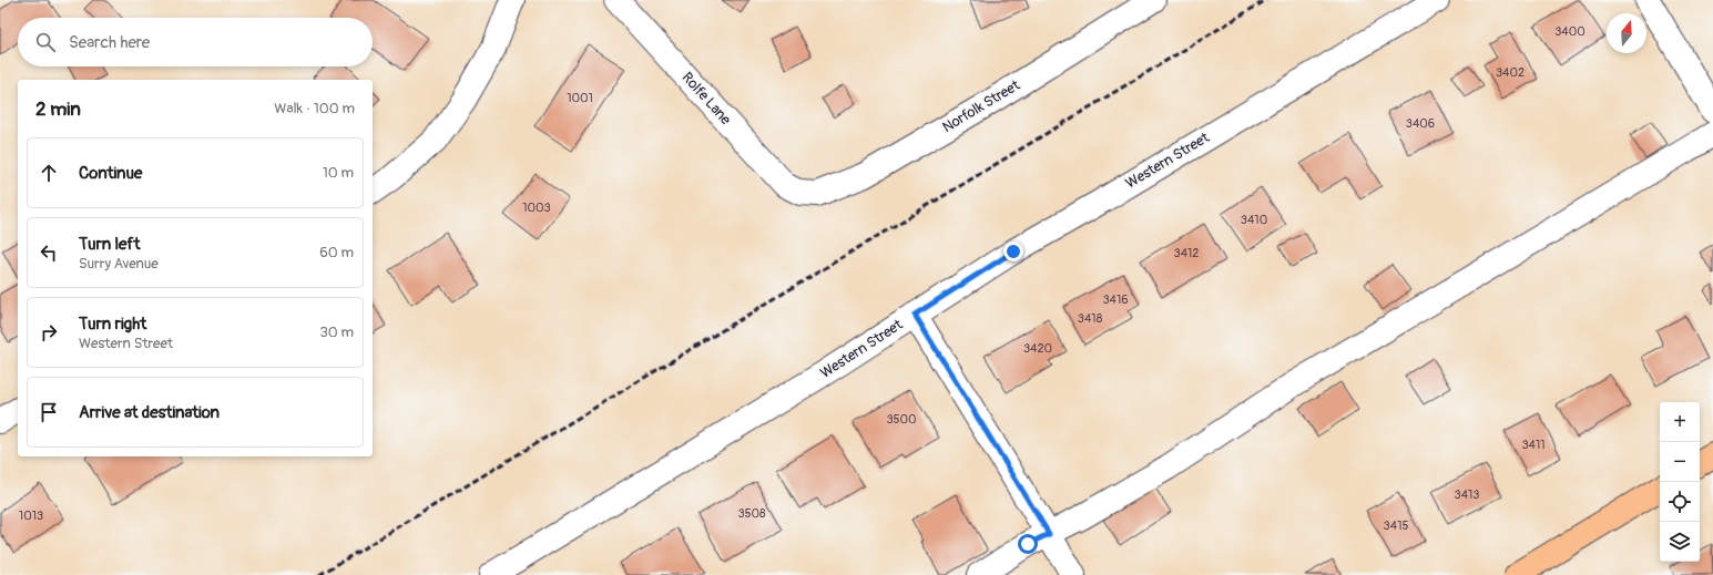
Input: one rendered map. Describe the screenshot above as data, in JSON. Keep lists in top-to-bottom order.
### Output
{
  "streets": {
    "street": ["Rolfe Lane", "Norfolk Street", "Western Street"]
  },
  "crossings": [
    ["Rolfe Lane", "Norfolk Street"]
  ],
  "house_numbers": [
    "3400",
    "3402",
    "1001",
    "3406",
    "1003",
    "3410",
    "3412",
    "3416",
    "3418",
    "3420",
    "3500",
    "3411",
    "3413",
    "3508",
    "1013",
    "3415"
  ],
  "north": "top",
  "page": {
    "search": "Search here",
    "heading": ["2 min", "Walk · 100 m"],
    "list": [
      ["Continue", "10 m"],
      ["Turn left", "Surry Avenue", "60 m"],
      ["Turn right", "Western Street", "30 m"],
      "Arrive at destination"
    ],
    "map_buttons": ["+", "−"]
  }
}
